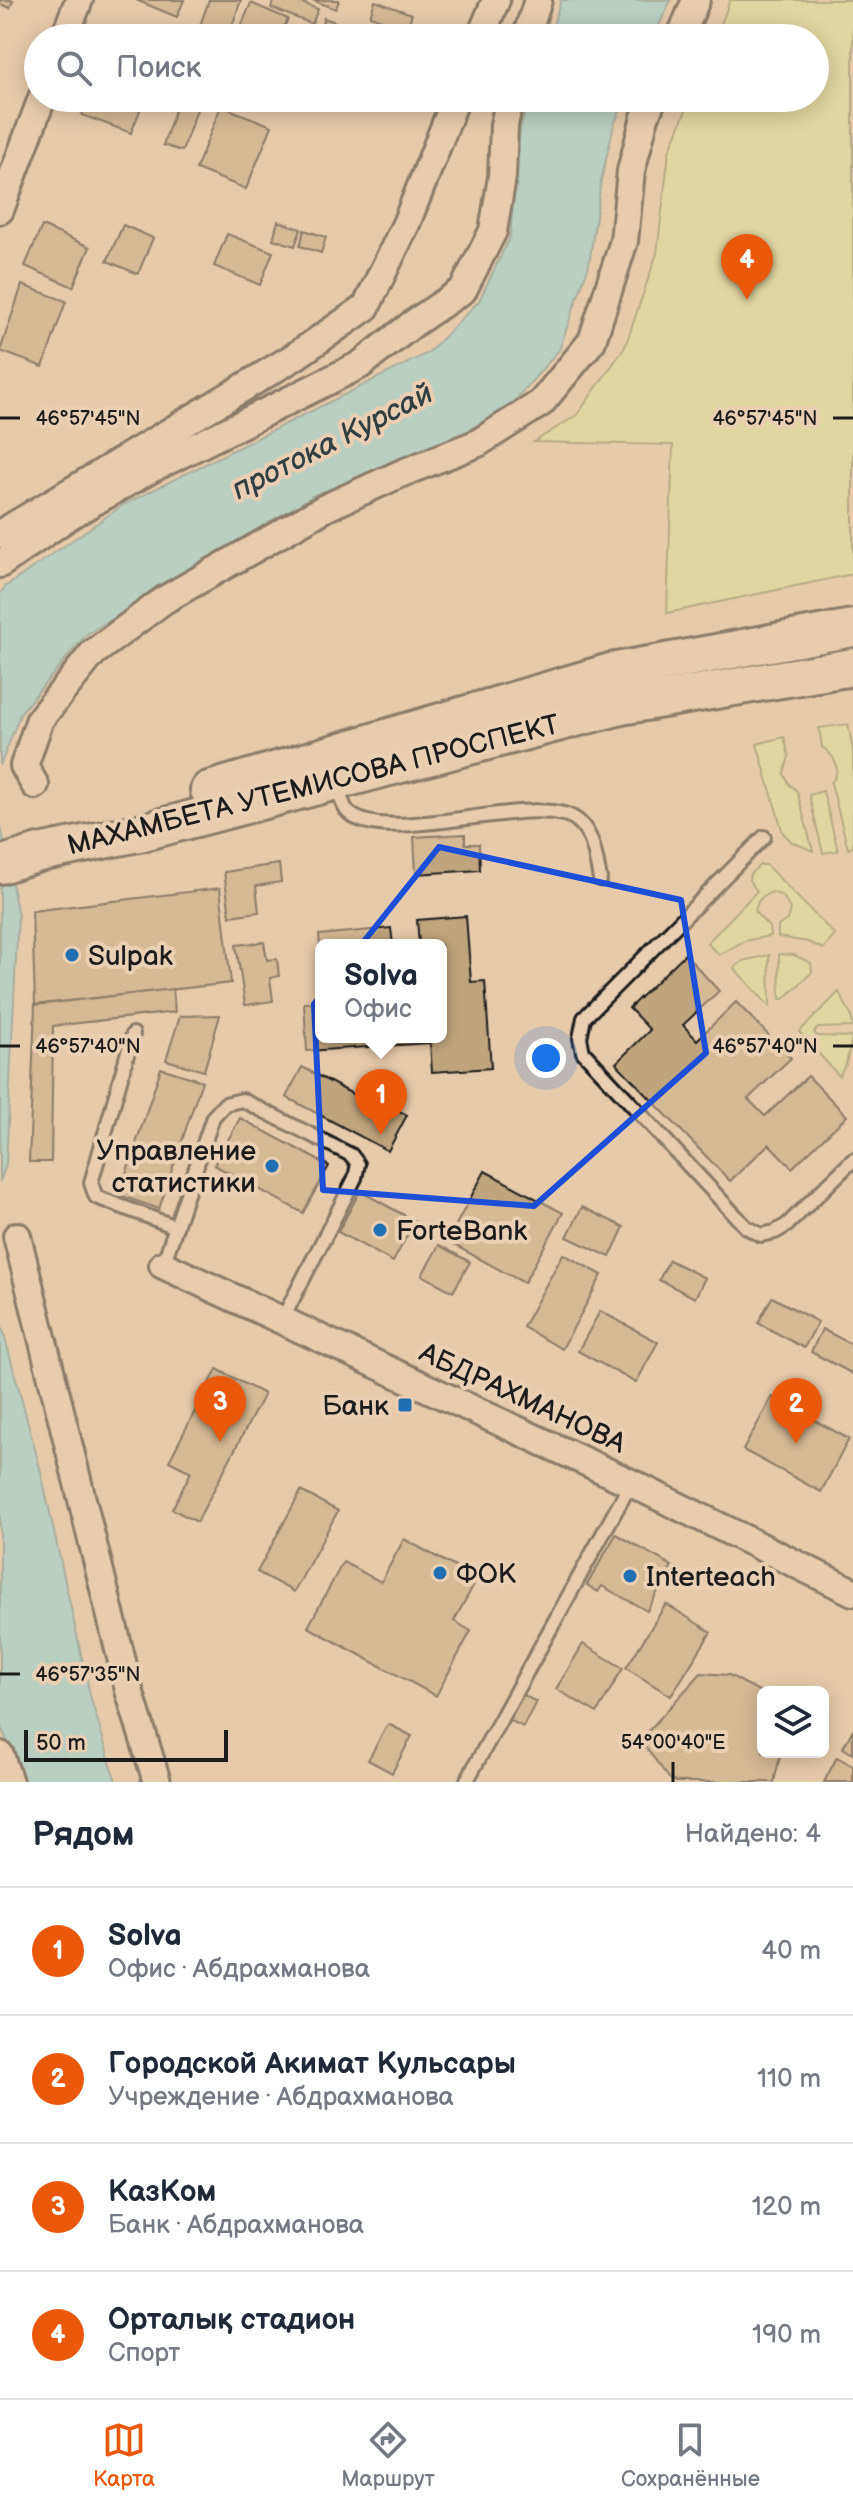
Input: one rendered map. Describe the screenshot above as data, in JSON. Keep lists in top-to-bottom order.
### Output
{
  "streets": {
    "street": ["МАХАМБЕТА УТЕМИСОВА ПРОСПЕКТ", "АБДРАХМАНОВА"]
  },
  "water": ["протока Курсай"],
  "places": {
    "other": [
      "Sulpak",
      "Управление статистики",
      "ForteBank",
      "ФОК",
      "Interteach"
    ],
    "transit": ["Банк"]
  },
  "scale_bar": "50 m",
  "page": {
    "search": "Поиск",
    "pins": [
      "4",
      "1",
      "3",
      "2"
    ],
    "popup": ["Solva", "Офис"],
    "scale": "50 m",
    "heading": ["Рядом", "Найдено: 4"],
    "list": [
      {
        "mark": "1",
        "name": "Solva",
        "note": "Офис · Абдрахманова",
        "value": "40 m"
      },
      {
        "mark": "2",
        "name": "Городской Акимат Кульсары",
        "note": "Учреждение · Абдрахманова",
        "value": "110 m"
      },
      {
        "mark": "3",
        "name": "КазКом",
        "note": "Банк · Абдрахманова",
        "value": "120 m"
      },
      {
        "mark": "4",
        "name": "Орталық стадион",
        "note": "Спорт",
        "value": "190 m"
      }
    ],
    "nav": ["Карта", "Маршрут", "Сохранённые"]
  },
  "coordinates": [
    "46°57'45\"N",
    "46°57'40\"N",
    "46°57'35\"N",
    "54°00'40\"E"
  ]
}
